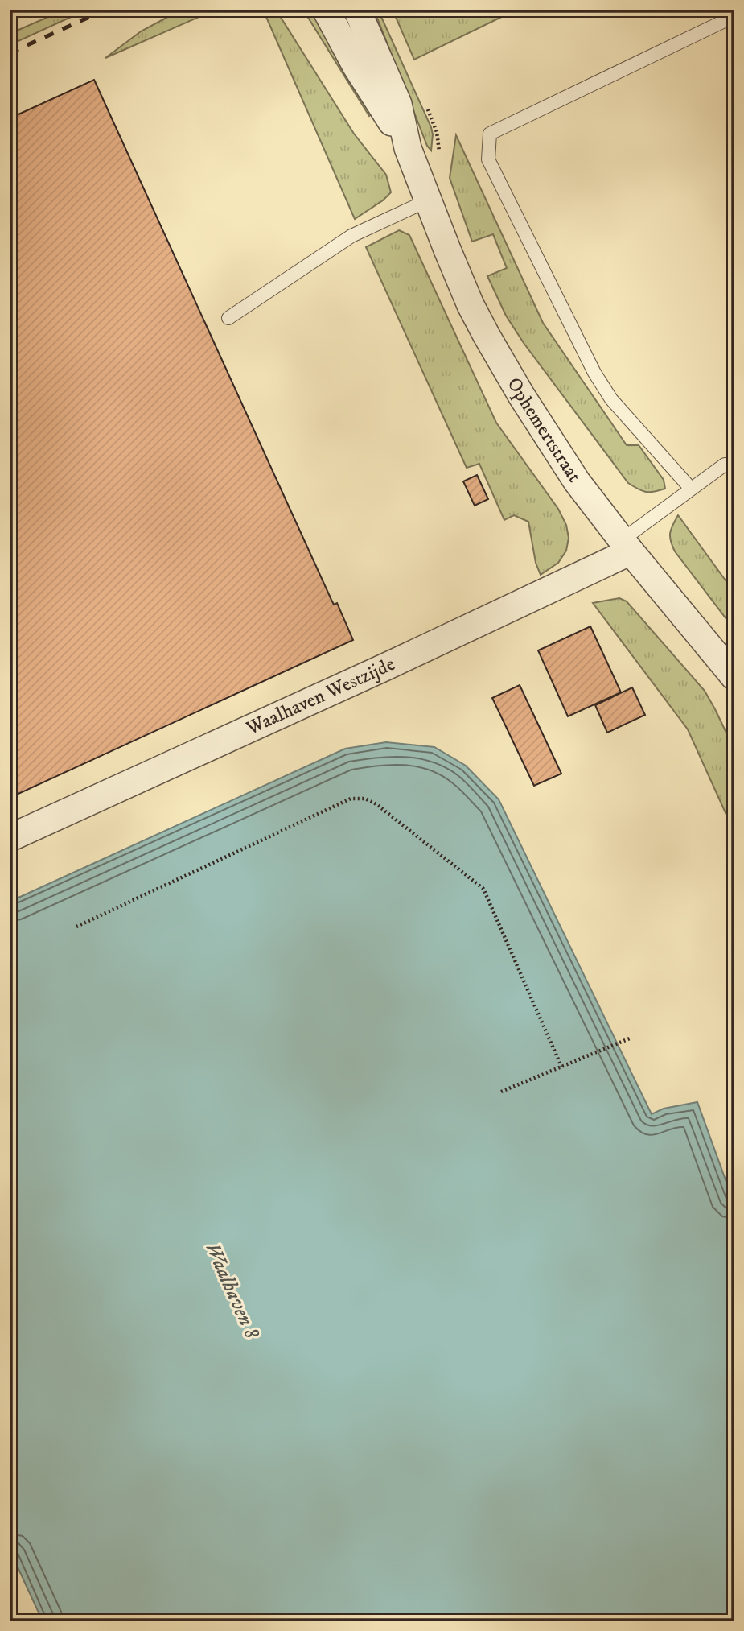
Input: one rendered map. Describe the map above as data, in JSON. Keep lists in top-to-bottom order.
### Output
{
  "streets": {
    "street": ["Ophemertstraat", "Waalhaven Westzijde"]
  },
  "crossings": [
    ["Ophemertstraat", "Waalhaven Westzijde"]
  ],
  "water": ["Waalhaven 8"]
}
